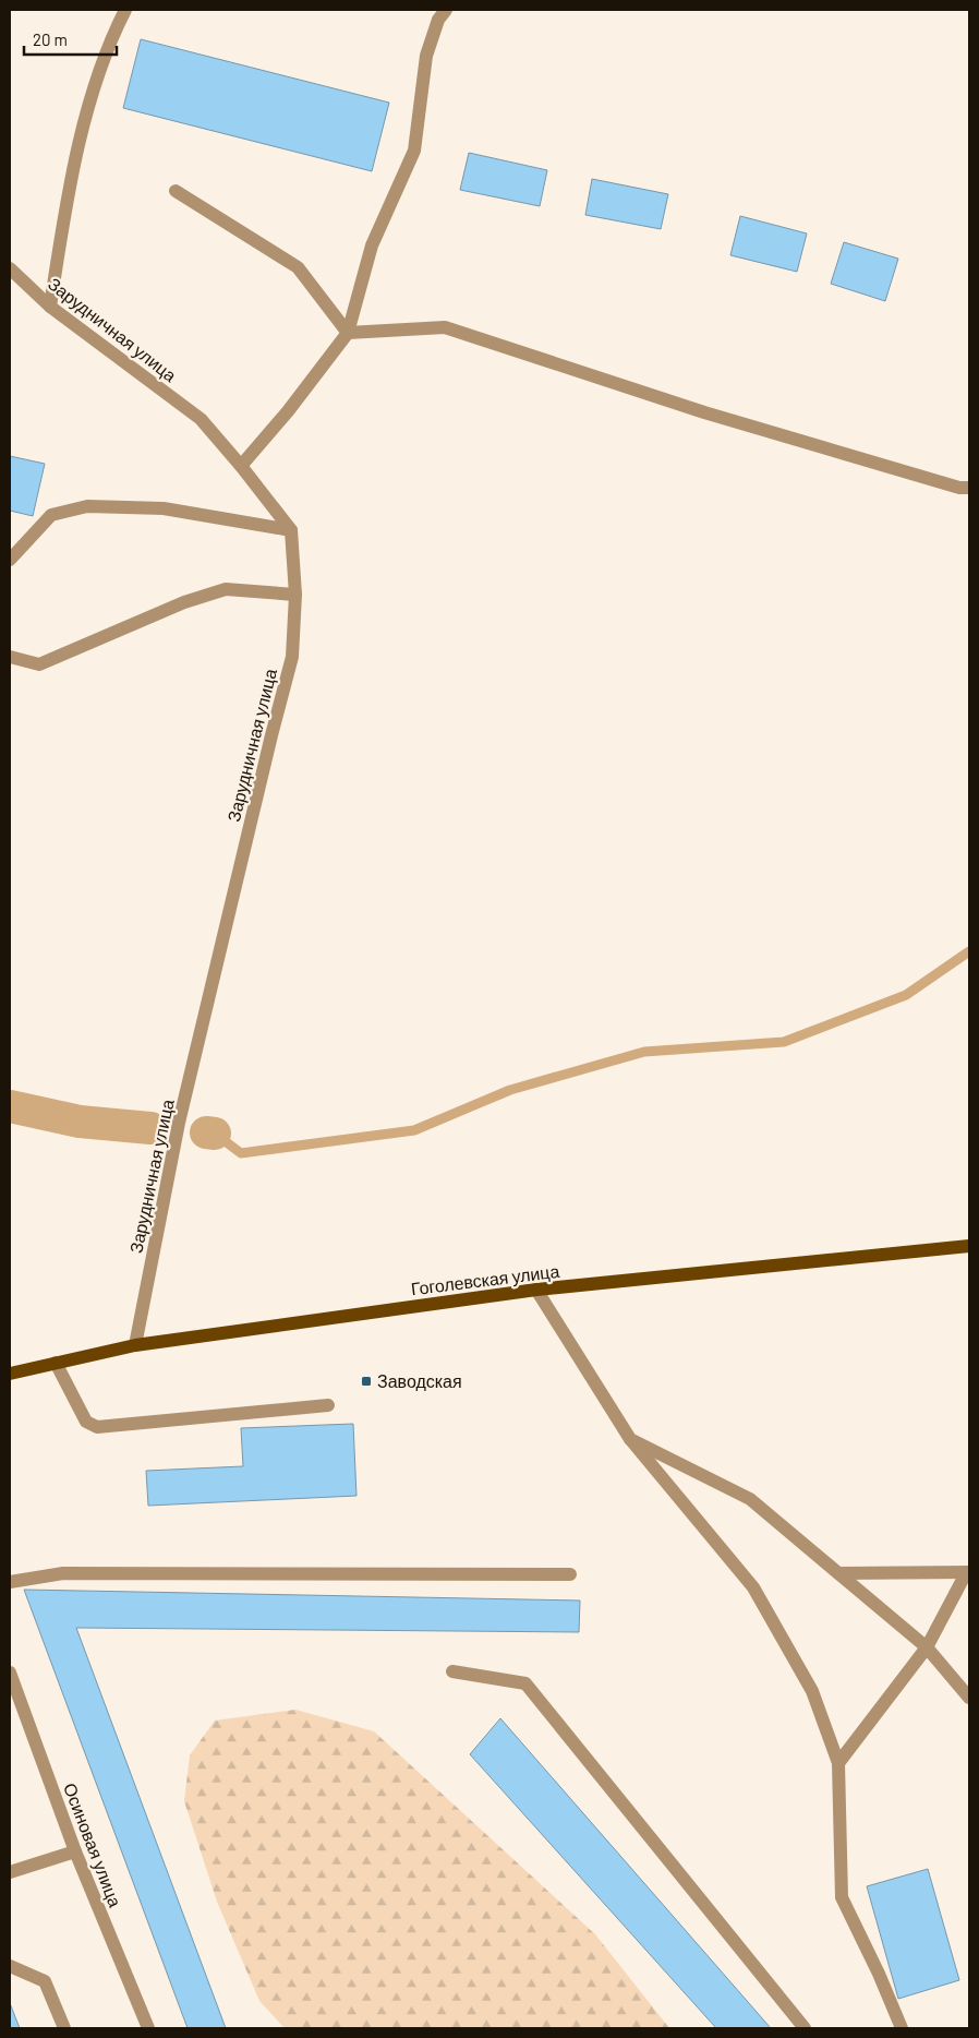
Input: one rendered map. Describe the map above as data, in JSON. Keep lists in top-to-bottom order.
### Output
{
  "streets": {
    "main road": ["Гоголевская улица"],
    "street": ["Зарудничная улица", "Осиновая улица"]
  },
  "crossings": [
    ["Зарудничная улица", "Гоголевская улица"]
  ],
  "places": {
    "transit": ["Заводская"]
  },
  "scale_bar": "20 m"
}
